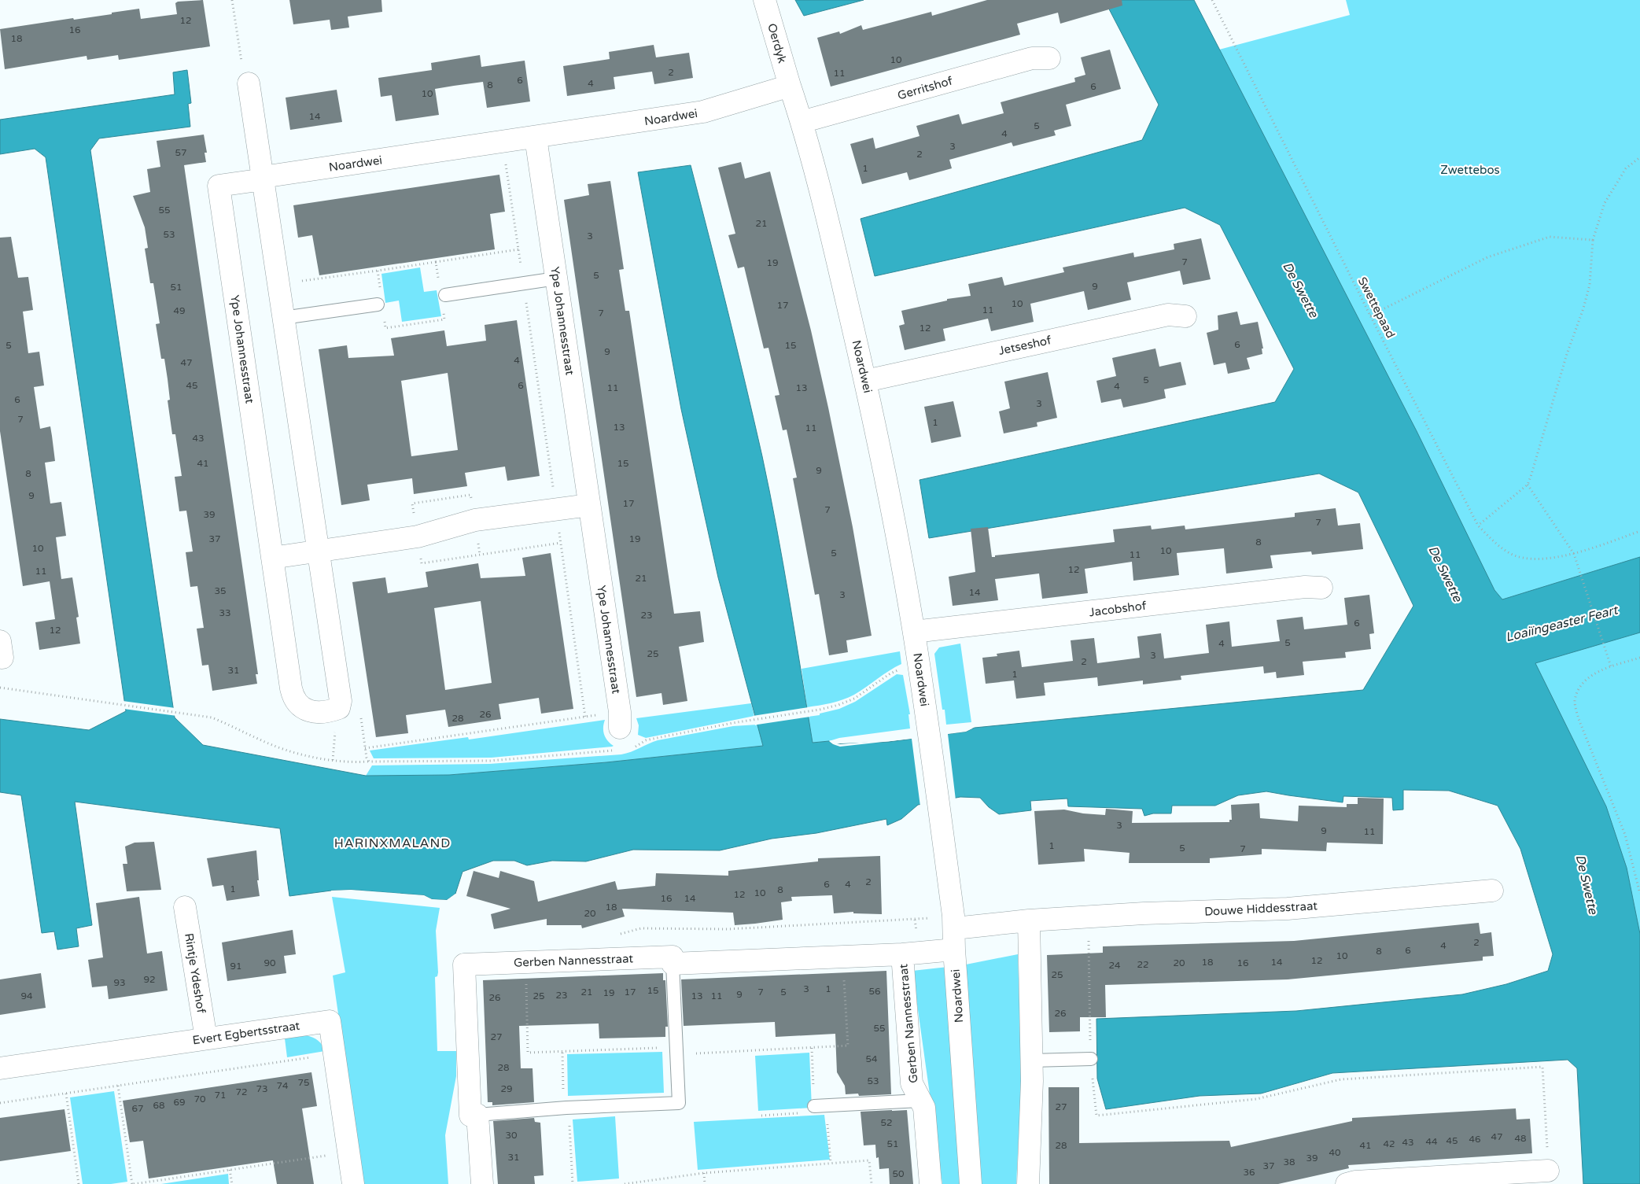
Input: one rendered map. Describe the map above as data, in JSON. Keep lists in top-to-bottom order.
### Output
{
  "streets": {
    "street": [
      "Oerdyk",
      "Gerritshof",
      "Noardwei",
      "Ype Johannesstraat",
      "Jetseshof",
      "Jacobshof",
      "Douwe Hiddesstraat",
      "Gerben Nannesstraat",
      "Rintje Ydeshof",
      "Evert Egbertsstraat"
    ],
    "path": ["Swettepaad"]
  },
  "crossings": [
    ["Oerdyk", "Noardwei"],
    ["Gerritshof", "Noardwei"],
    ["Noardwei", "Ype Johannesstraat"],
    ["Noardwei", "Jetseshof"],
    ["Noardwei", "Jacobshof"],
    ["Noardwei", "Douwe Hiddesstraat"],
    ["Noardwei", "Gerben Nannesstraat"],
    ["Rintje Ydeshof", "Evert Egbertsstraat"]
  ],
  "districts": ["HARINXMALAND"],
  "water": ["De Swette", "Loaiïngeaster Feart"],
  "parks": ["Zwettebos"],
  "house_numbers": [
    "12",
    "16",
    "18",
    "10",
    "2",
    "11",
    "6",
    "4",
    "8",
    "6",
    "10",
    "14",
    "5",
    "4",
    "3",
    "57",
    "2",
    "1",
    "55",
    "21",
    "53",
    "3",
    "7",
    "19",
    "5",
    "9",
    "51",
    "10",
    "17",
    "11",
    "49",
    "7",
    "12",
    "6",
    "5",
    "15",
    "9",
    "4",
    "47",
    "5",
    "45",
    "6",
    "4",
    "11",
    "13",
    "6",
    "3",
    "7",
    "1",
    "13",
    "11",
    "43",
    "41",
    "15",
    "9",
    "8",
    "9",
    "17",
    "7",
    "39",
    "7",
    "37",
    "19",
    "8",
    "10",
    "10",
    "5",
    "11",
    "12",
    "11",
    "21",
    "35",
    "14",
    "3",
    "33",
    "23",
    "6",
    "12",
    "5",
    "4",
    "25",
    "3",
    "2",
    "31",
    "1",
    "26",
    "28",
    "3",
    "9",
    "11",
    "1",
    "5",
    "7",
    "2",
    "6",
    "4",
    "1",
    "8",
    "10",
    "12",
    "16",
    "14",
    "18",
    "20",
    "2",
    "4",
    "6",
    "8",
    "10",
    "12",
    "18",
    "14",
    "90",
    "20",
    "16",
    "22",
    "24",
    "91",
    "25",
    "92",
    "93",
    "3",
    "1",
    "15",
    "56",
    "21",
    "17",
    "7",
    "5",
    "19",
    "9",
    "23",
    "94",
    "25",
    "13",
    "11",
    "26",
    "26",
    "55",
    "27",
    "54",
    "28",
    "53",
    "75",
    "74",
    "73",
    "29",
    "72",
    "71",
    "70",
    "69",
    "68",
    "27",
    "67",
    "52",
    "30",
    "47",
    "48",
    "46",
    "45",
    "44",
    "43",
    "51",
    "42",
    "28",
    "41",
    "40",
    "31",
    "39",
    "38",
    "37",
    "36",
    "50"
  ]
}
